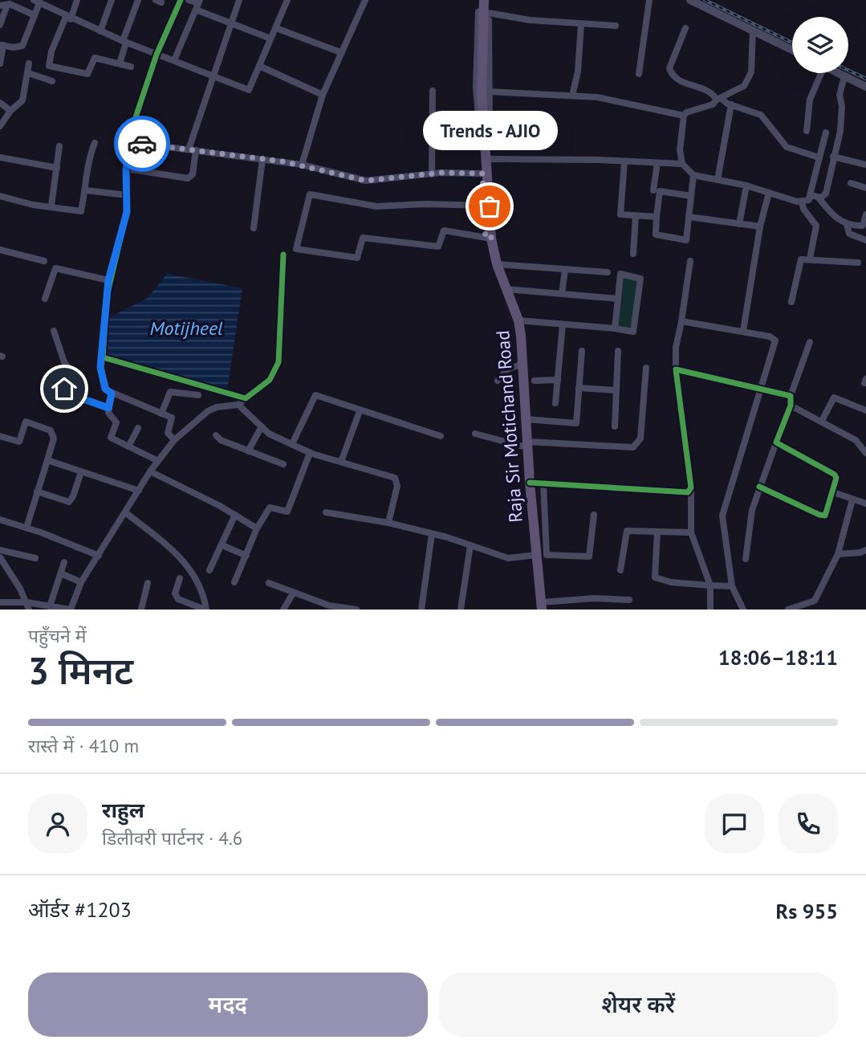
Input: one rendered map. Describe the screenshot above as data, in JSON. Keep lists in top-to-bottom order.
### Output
{
  "streets": {
    "main road": ["Raja Sir Motichand Road"]
  },
  "water": ["Motijheel"],
  "places": ["Trends - AJIO"],
  "page": {
    "bubble": "Trends - AJIO",
    "heading": ["3 मिनट", "पहुँचने में", "18:06–18:11"],
    "panel": [
      "राहुल",
      "डिलीवरी पार्टनर · 4.6",
      "ऑर्डर #1203",
      "Rs 955"
    ],
    "bar": "रास्ते में · 410 m",
    "buttons": ["मदद", "शेयर करें"]
  }
}
